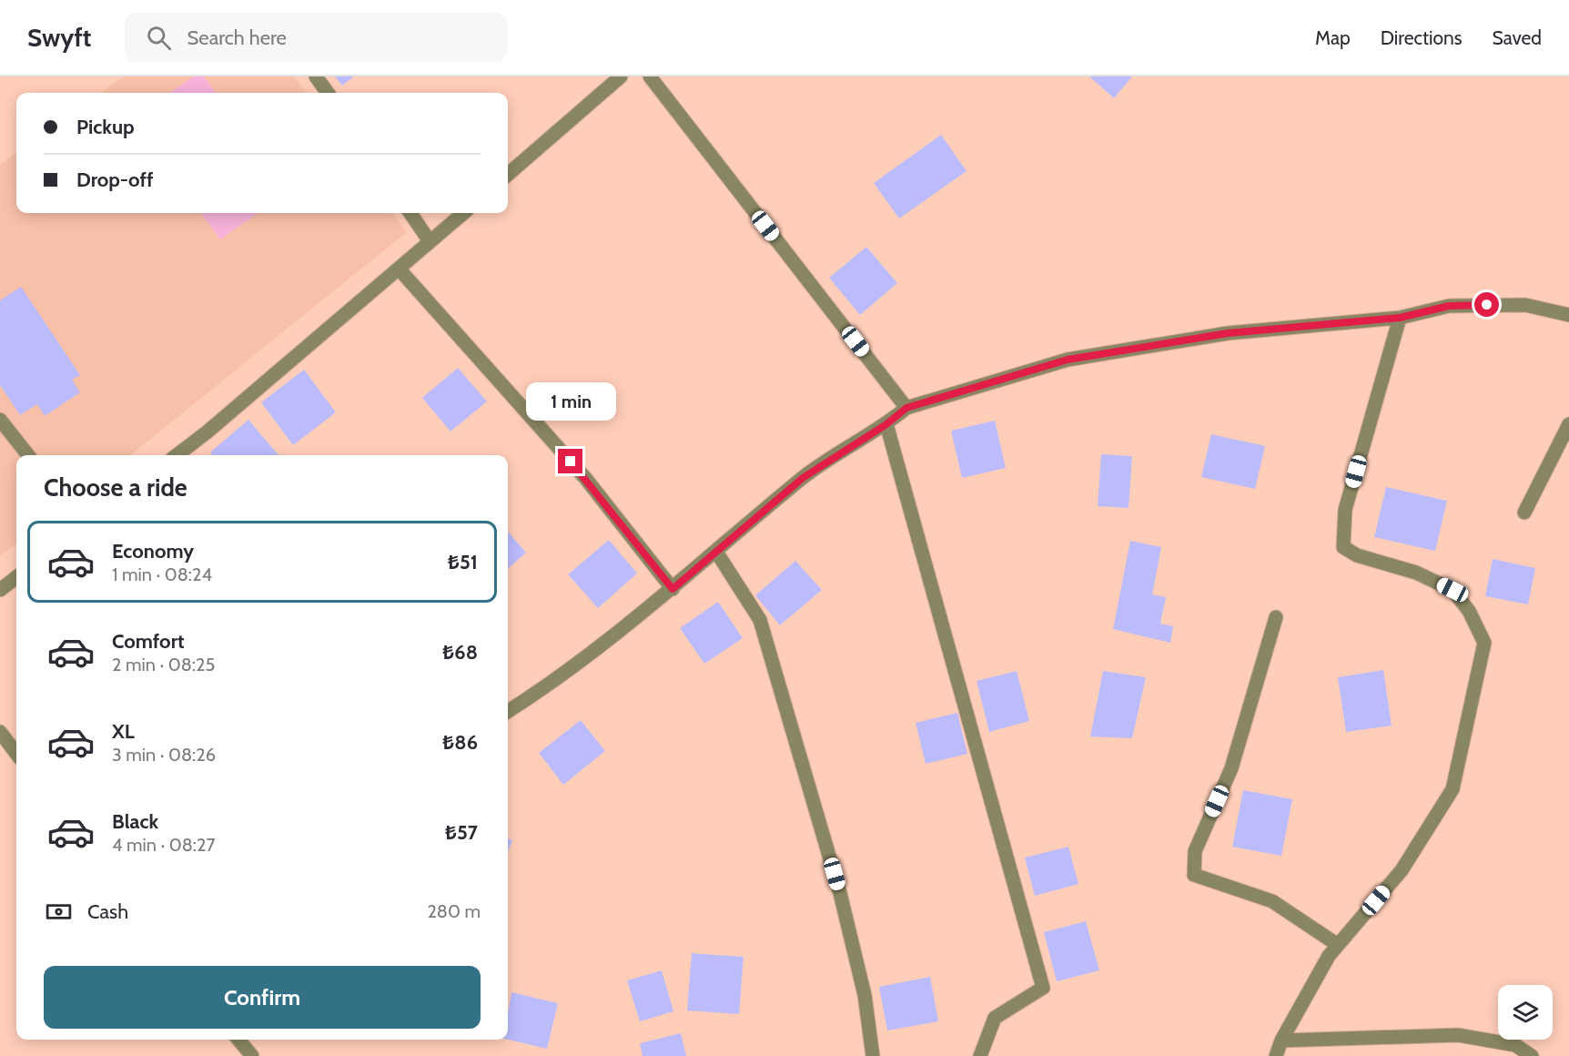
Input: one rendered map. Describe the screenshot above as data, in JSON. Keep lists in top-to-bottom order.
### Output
{
  "page": {
    "header": "Swyft",
    "search": "Search here",
    "nav": ["Map", "Directions", "Saved"],
    "banner": ["Pickup", "Drop-off"],
    "bubble": "1 min",
    "heading": "Choose a ride",
    "list": [
      {
        "name": "Economy",
        "note": "1 min · 08:24",
        "value": "₺51"
      },
      {
        "name": "Comfort",
        "note": "2 min · 08:25",
        "value": "₺68"
      },
      {
        "name": "XL",
        "note": "3 min · 08:26",
        "value": "₺86"
      },
      {
        "name": "Black",
        "note": "4 min · 08:27",
        "value": "₺57"
      }
    ],
    "pay": ["Cash", "280 m"],
    "buttons": "Confirm"
  }
}
